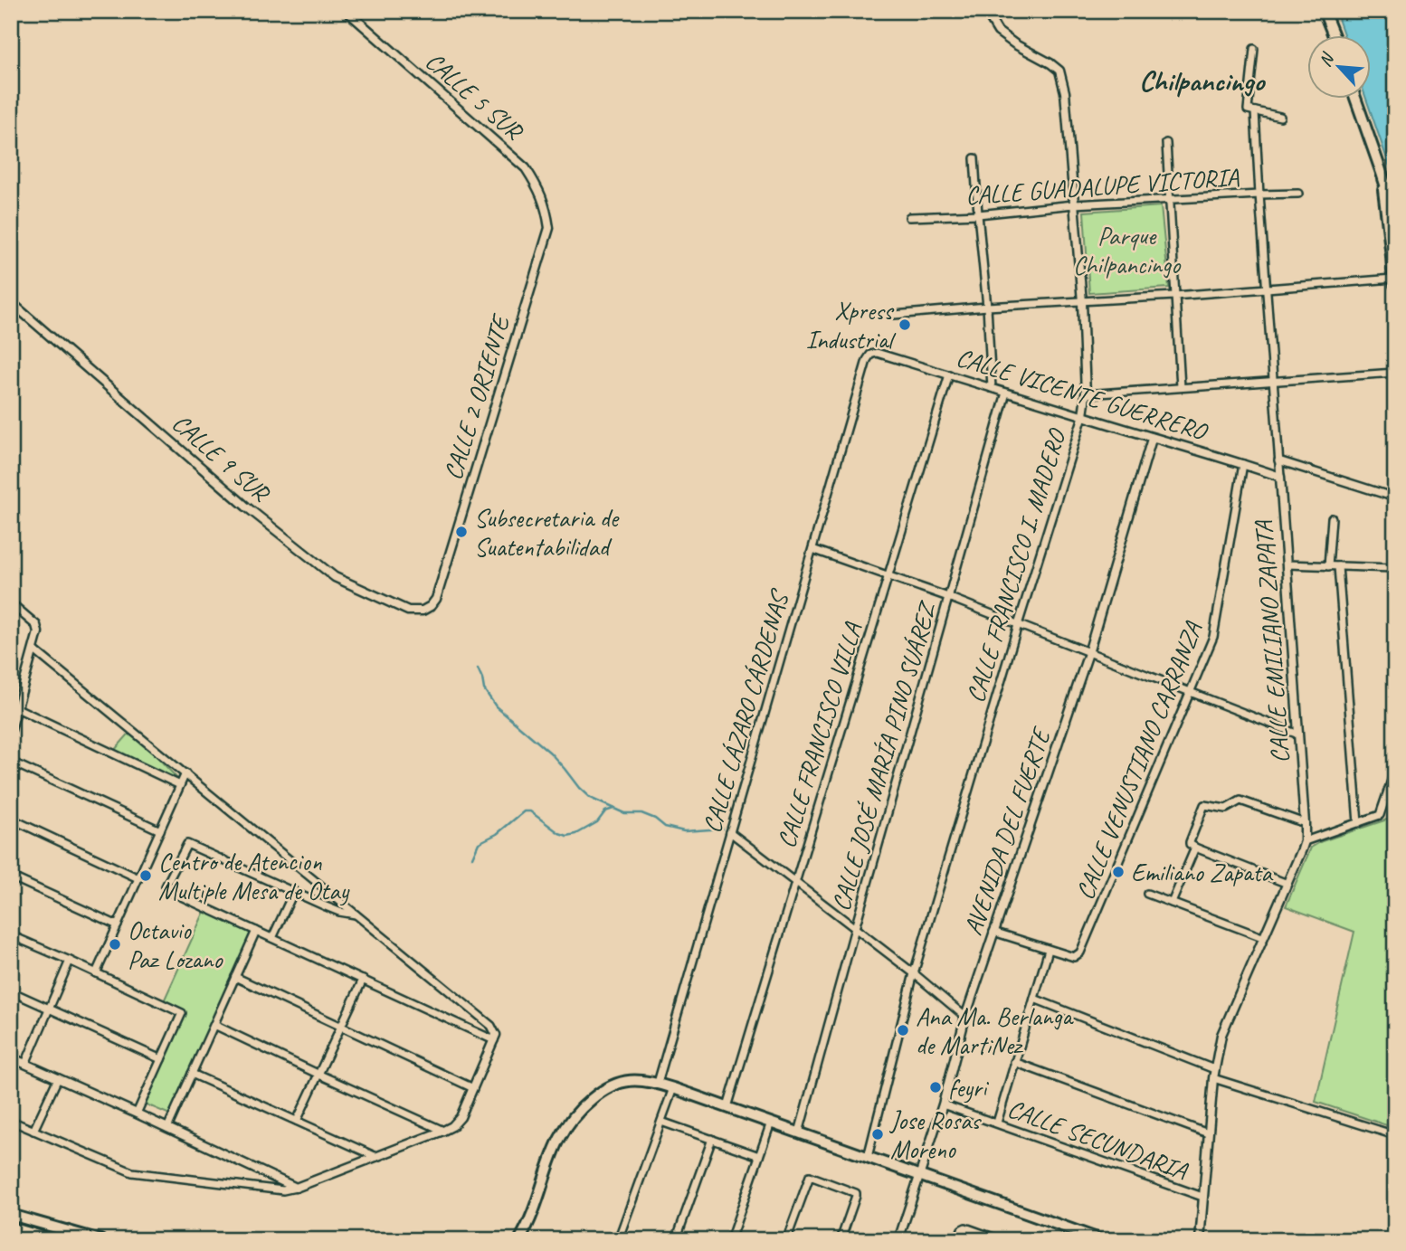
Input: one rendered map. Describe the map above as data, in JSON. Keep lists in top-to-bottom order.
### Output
{
  "streets": {
    "street": [
      "CALLE 5 SUR",
      "CALLE GUADALUPE VICTORIA",
      "CALLE VICENTE GUERRERO",
      "CALLE 2 ORIENTE",
      "CALLE 9 SUR",
      "CALLE FRANCISCO I. MADERO",
      "CALLE EMILIANO ZAPATA",
      "CALLE LÁZARO CÁRDENAS",
      "CALLE FRANCISCO VILLA",
      "CALLE JOSÉ MARÍA PINO SUÁREZ",
      "CALLE VENUSTIANO CARRANZA",
      "AVENIDA DEL FUERTE",
      "CALLE SECUNDARIA"
    ]
  },
  "crossings": [
    ["CALLE 5 SUR", "CALLE 2 ORIENTE"],
    ["CALLE GUADALUPE VICTORIA", "CALLE FRANCISCO I. MADERO"],
    ["CALLE GUADALUPE VICTORIA", "CALLE EMILIANO ZAPATA"],
    ["CALLE VICENTE GUERRERO", "CALLE FRANCISCO I. MADERO"],
    ["CALLE VICENTE GUERRERO", "CALLE EMILIANO ZAPATA"],
    ["CALLE VICENTE GUERRERO", "CALLE LÁZARO CÁRDENAS"],
    ["CALLE VICENTE GUERRERO", "CALLE FRANCISCO VILLA"],
    ["CALLE VICENTE GUERRERO", "CALLE JOSÉ MARÍA PINO SUÁREZ"],
    ["CALLE VICENTE GUERRERO", "CALLE VENUSTIANO CARRANZA"],
    ["CALLE VICENTE GUERRERO", "AVENIDA DEL FUERTE"],
    ["CALLE 2 ORIENTE", "CALLE 9 SUR"],
    ["CALLE EMILIANO ZAPATA", "CALLE SECUNDARIA"],
    ["AVENIDA DEL FUERTE", "CALLE SECUNDARIA"]
  ],
  "districts": ["Chilpancingo"],
  "parks": ["Parque Chilpancingo"],
  "places": [
    "Xpress Industrial",
    "Subsecretaria de Suatentabilidad",
    "Emiliano Zapata",
    "Centro de Atencion Multiple Mesa de Otay",
    "Octavio Paz Lozano",
    "Ana Ma. Berlanga de MartiNez",
    "feyri",
    "Jose Rosas Moreno"
  ],
  "north": "top left"
}
